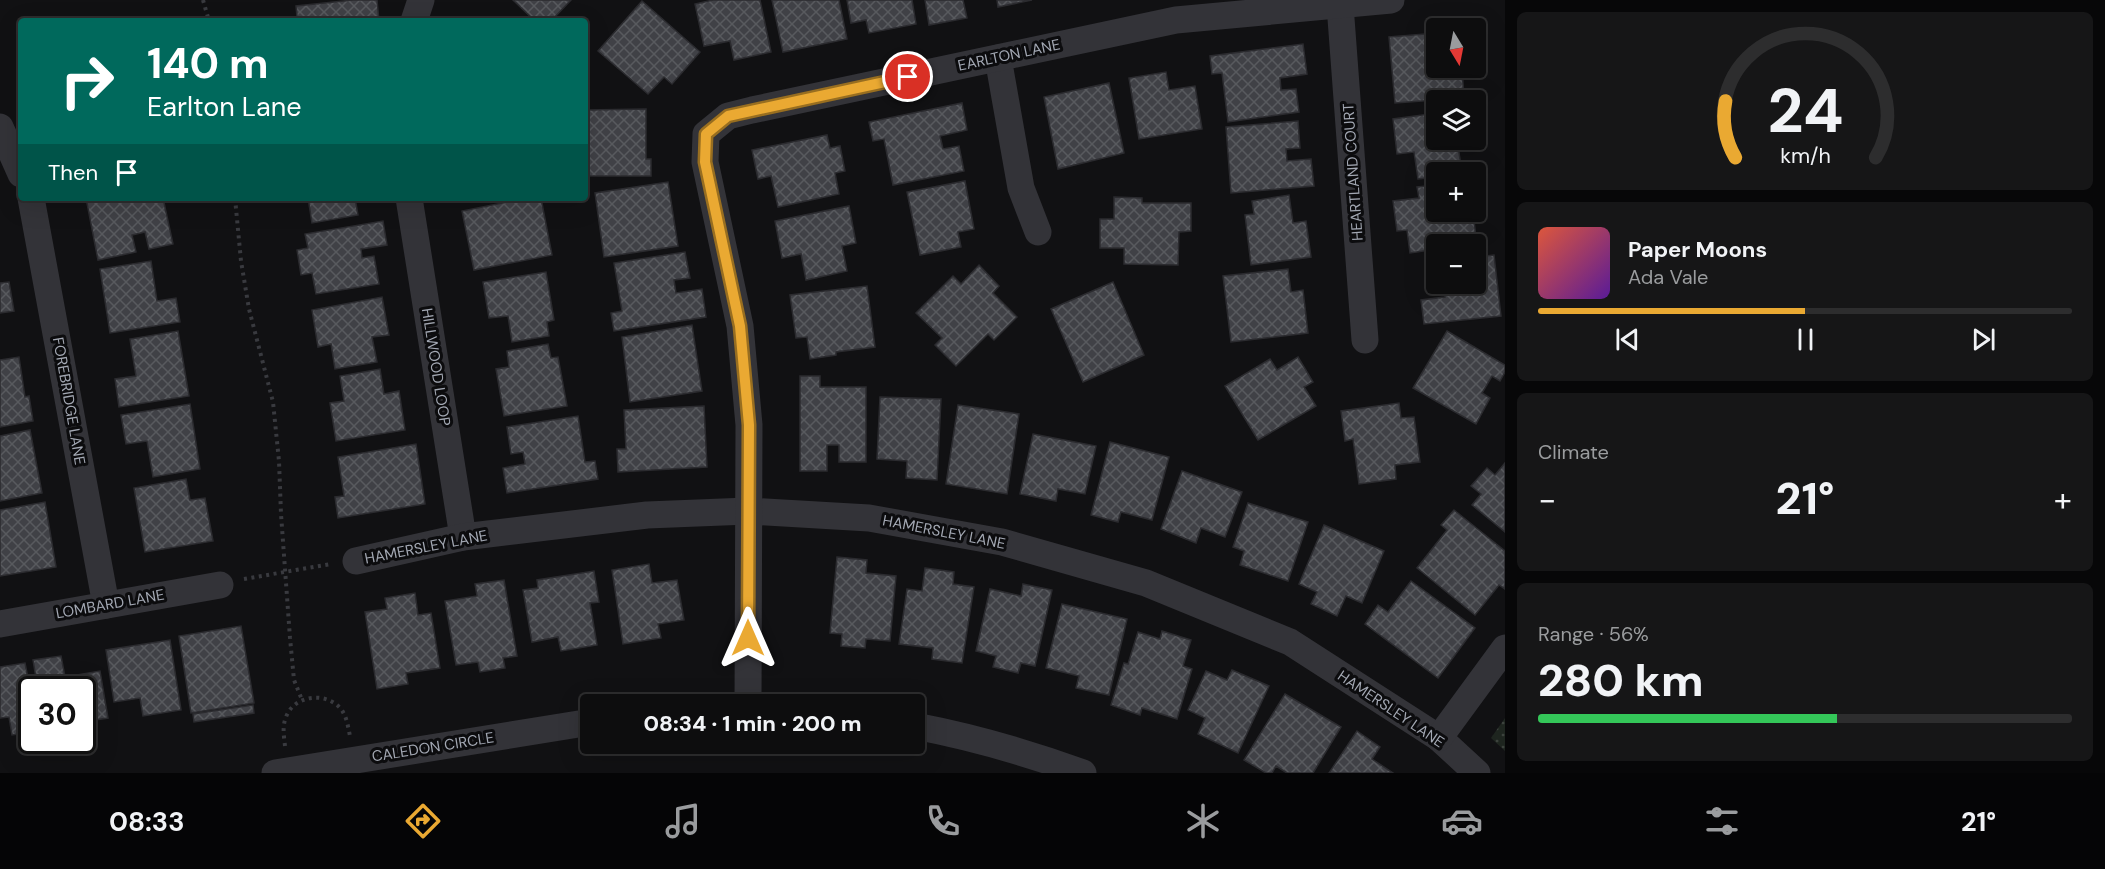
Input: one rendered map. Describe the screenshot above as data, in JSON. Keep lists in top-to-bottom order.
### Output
{
  "streets": {
    "street": [
      "EARLTON LANE",
      "HEARTLAND COURT",
      "HILLWOOD LOOP",
      "FOREBRIDGE LANE",
      "HAMERSLEY LANE",
      "LOMBARD LANE",
      "CALEDON CIRCLE"
    ]
  },
  "crossings": [
    ["EARLTON LANE", "HEARTLAND COURT"],
    ["EARLTON LANE", "HAMERSLEY LANE"],
    ["HILLWOOD LOOP", "HAMERSLEY LANE"],
    ["FOREBRIDGE LANE", "LOMBARD LANE"]
  ],
  "north": "bottom",
  "page": {
    "map_buttons": ["+", "−"],
    "turn": ["140 m", "Earlton Lane"],
    "then": "Then",
    "song": ["Paper Moons", "Ada Vale"],
    "tile": [
      "Climate",
      ["Range · 56%", "280 km"]
    ],
    "heat": ["−", "21°", "+"],
    "limit": "30",
    "trip": "08:34 · 1 min · 200 m",
    "tabs": ["08:33", "21°"],
    "gauge": ["24", "km/h"]
  }
}
